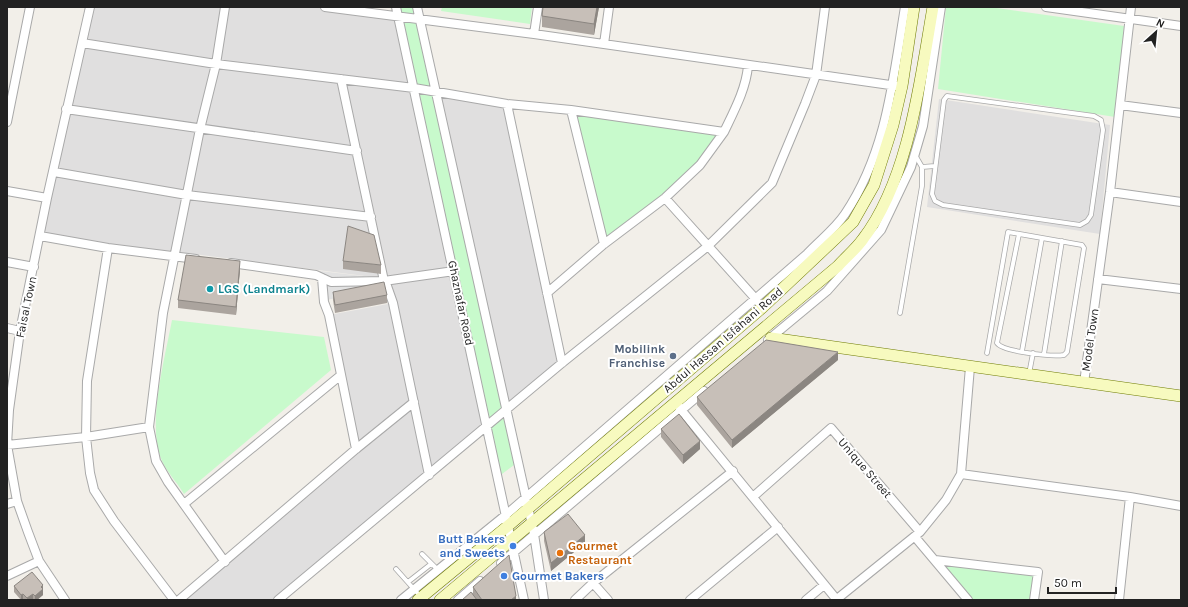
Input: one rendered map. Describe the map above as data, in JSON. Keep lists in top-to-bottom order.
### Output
{
  "streets": {
    "main road": ["Abdul Hassan Isfahani Road", "Model Town"],
    "street": ["Ghaznafar Road", "Faisal Town", "Unique Street"]
  },
  "crossings": [
    ["Ghaznafar Road", "Abdul Hassan Isfahani Road"]
  ],
  "places": [
    "LGS (Landmark)",
    "Mobilink Franchise",
    "Butt Bakers and Sweets",
    "Gourmet Restaurant",
    "Gourmet Bakers"
  ],
  "scale_bar": "50 m",
  "north": "top right"
}
